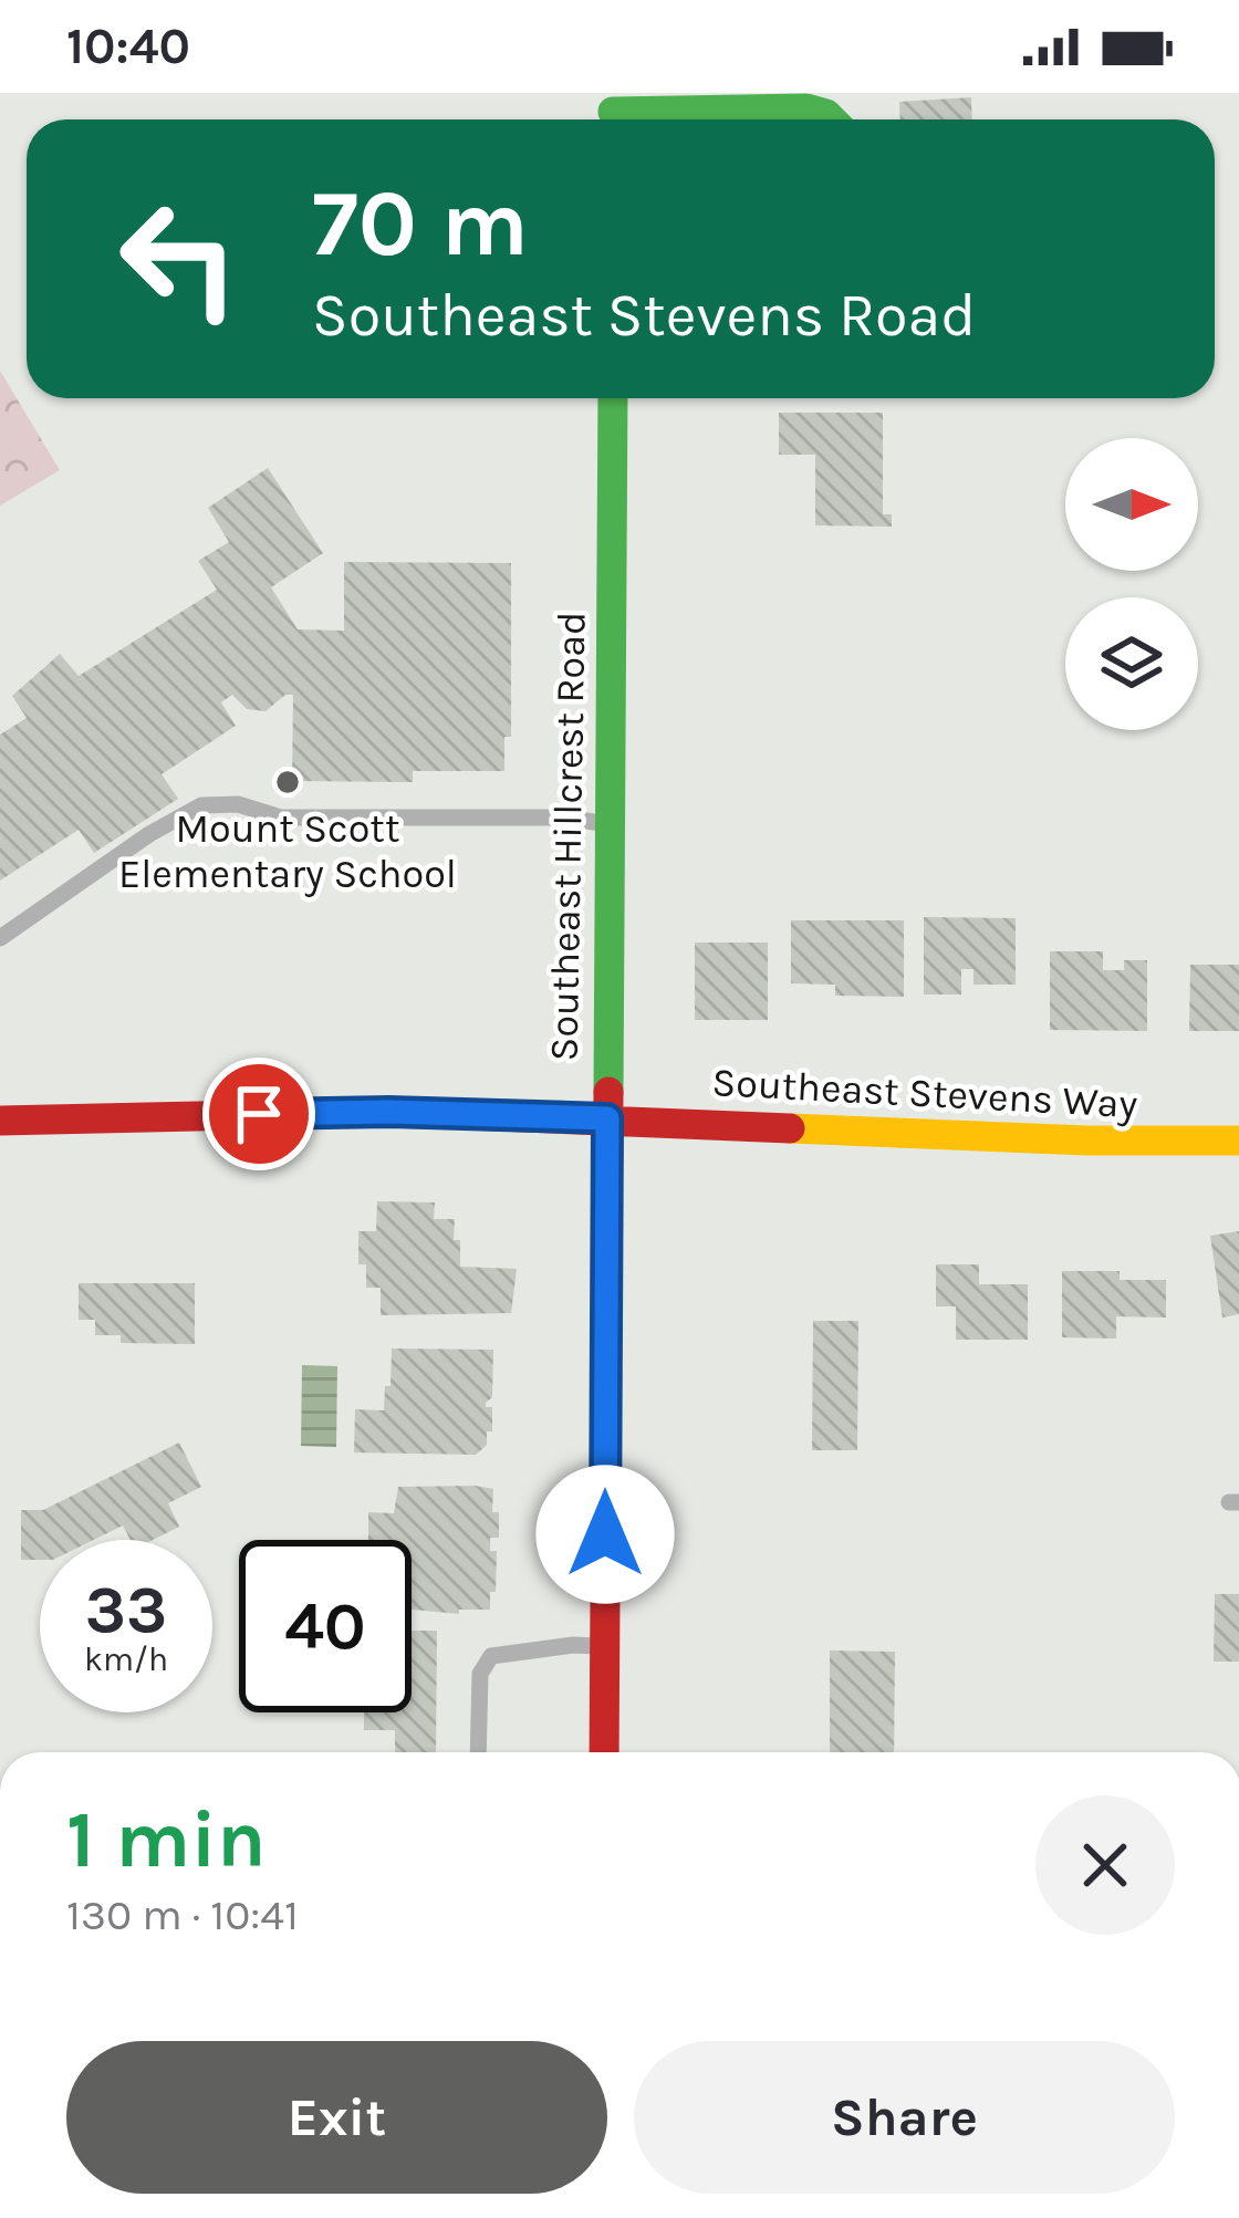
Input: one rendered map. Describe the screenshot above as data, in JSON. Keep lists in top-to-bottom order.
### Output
{
  "streets": {
    "street": ["Southeast Hillcrest Road", "Southeast Stevens Way"]
  },
  "crossings": [
    ["Southeast Hillcrest Road", "Southeast Stevens Way"]
  ],
  "places": ["Mount Scott Elementary School"],
  "north": "right",
  "page": {
    "status": "10:40",
    "turn": ["70 m", "Southeast Stevens Road"],
    "speed": "33 km/h",
    "limit": "40",
    "heading": ["1 min", "130 m · 10:41"],
    "buttons": ["Exit", "Share"]
  }
}
